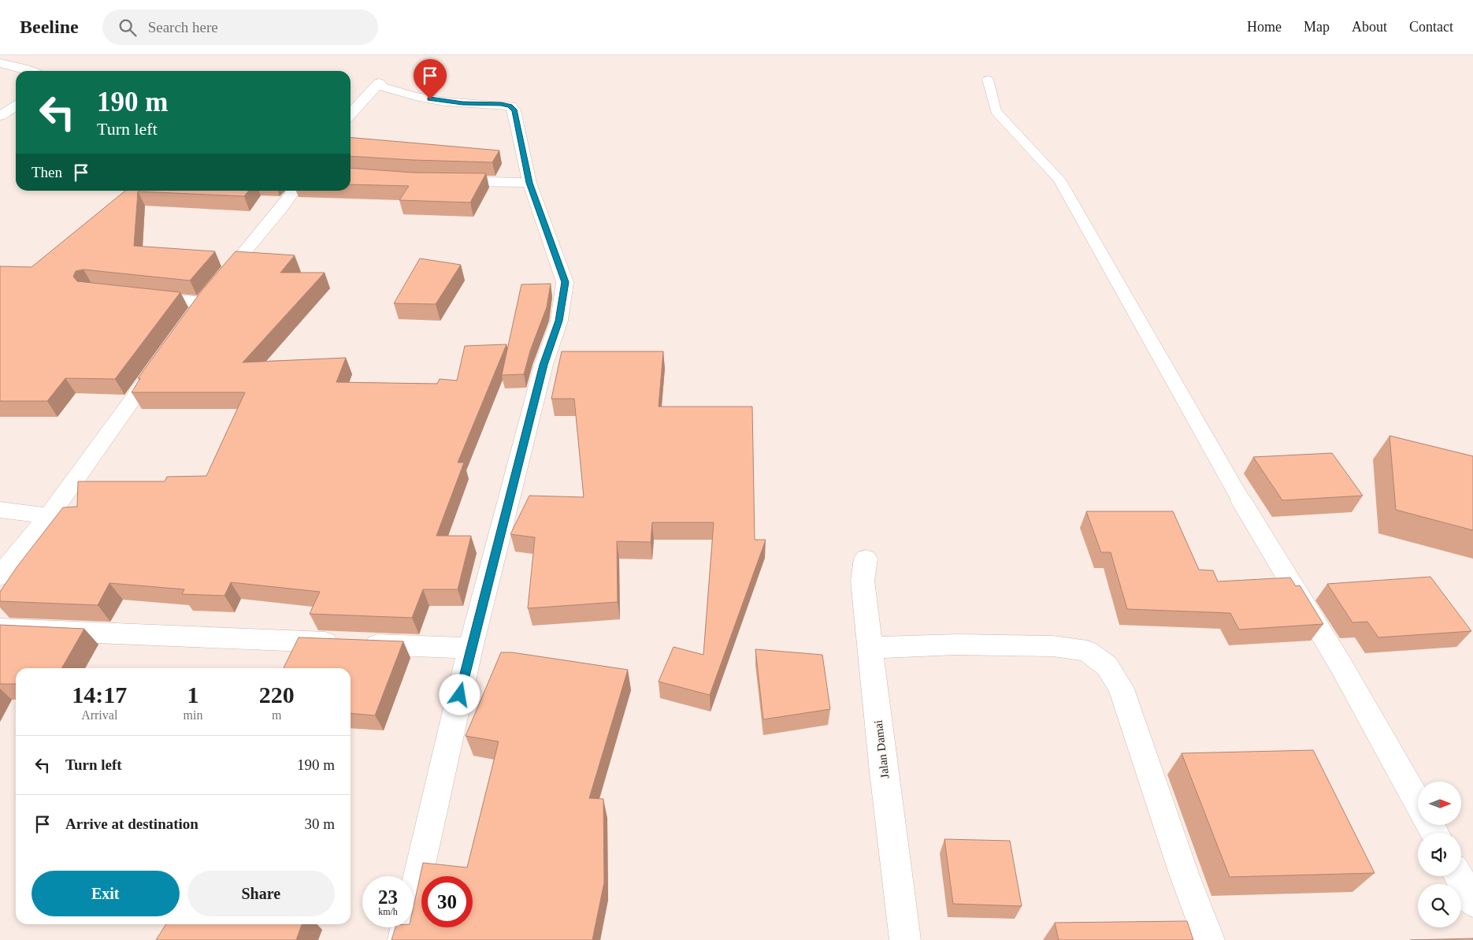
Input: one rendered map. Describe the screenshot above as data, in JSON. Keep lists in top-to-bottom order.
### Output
{
  "streets": {
    "street": ["Jalan Damai"]
  },
  "north": "right",
  "page": {
    "header": "Beeline",
    "search": "Search here",
    "nav": [
      "Home",
      "Map",
      "About",
      "Contact"
    ],
    "turn": ["190 m", "Turn left"],
    "then": "Then",
    "eta": [
      "14:17",
      "Arrival",
      "1",
      "min",
      "220",
      "m"
    ],
    "list": [
      {
        "name": "Turn left",
        "value": "190 m"
      },
      {
        "name": "Arrive at destination",
        "value": "30 m"
      }
    ],
    "buttons": ["Exit", "Share"],
    "speed": "23 km/h",
    "limit": "30"
  }
}
